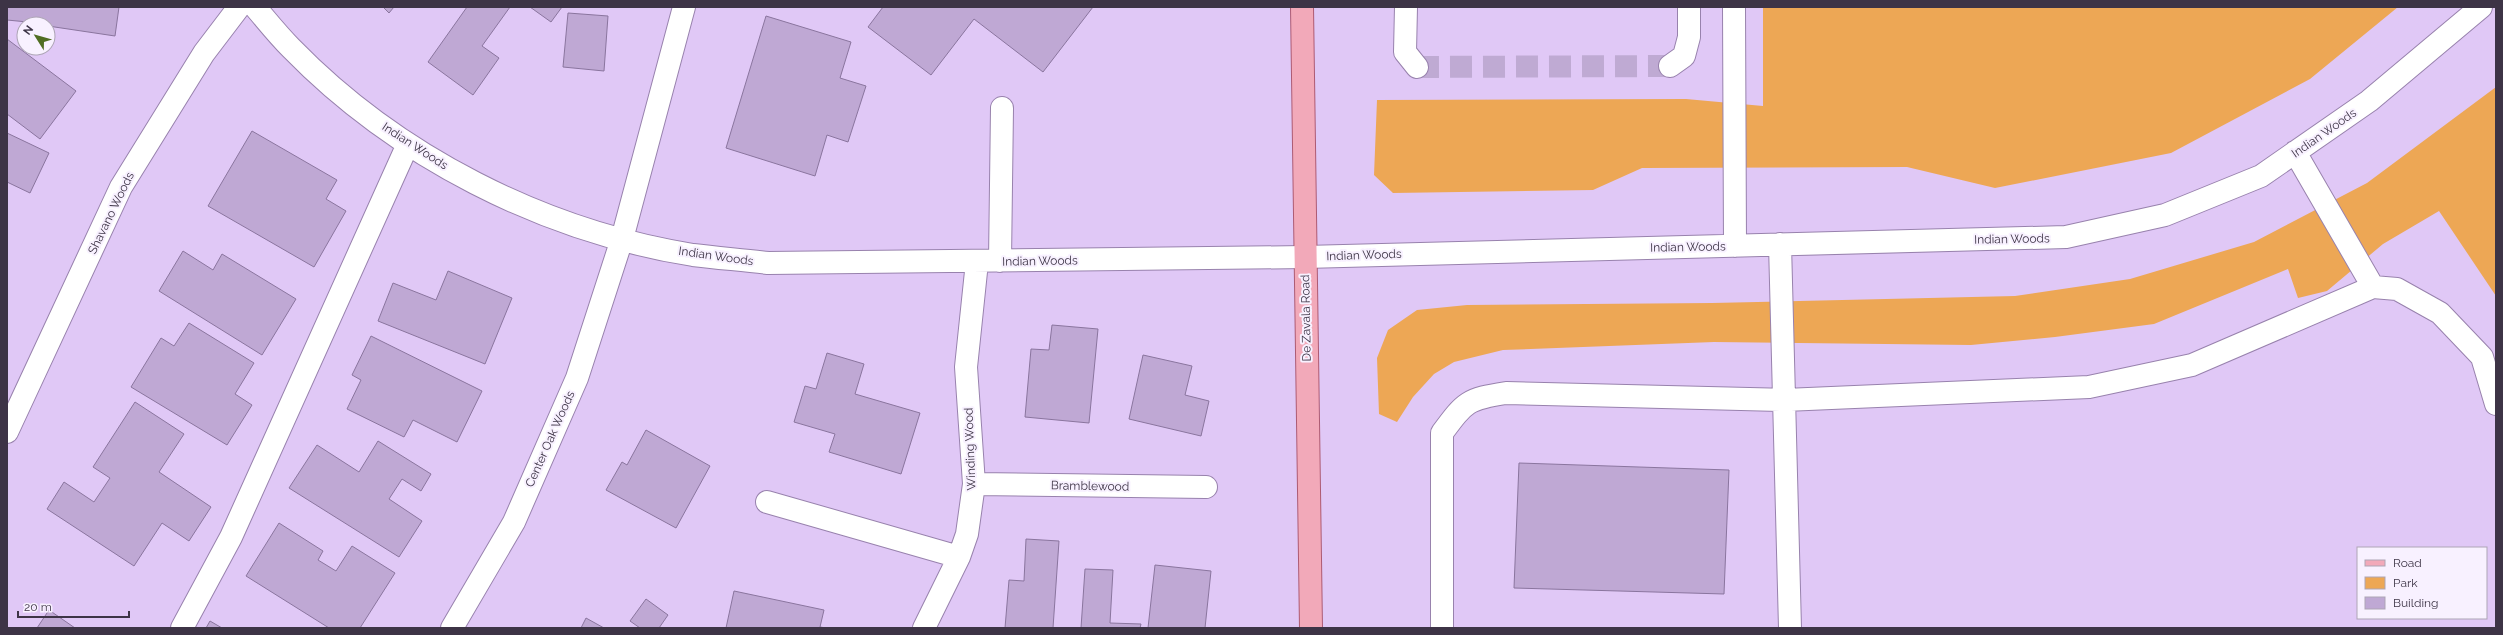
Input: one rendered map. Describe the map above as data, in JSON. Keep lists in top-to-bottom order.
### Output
{
  "streets": {
    "main road": ["De Zavala Road"],
    "street": [
      "Indian Woods",
      "Shavano Woods",
      "Center Oak Woods",
      "Winding Wood",
      "Bramblewood"
    ]
  },
  "crossings": [
    ["Indian Woods", "De Zavala Road"],
    ["Indian Woods", "Center Oak Woods"],
    ["Indian Woods", "Winding Wood"],
    ["Winding Wood", "Bramblewood"]
  ],
  "legend": ["Road", "Park", "Building"],
  "scale_bar": "20 m",
  "north": "top left"
}
